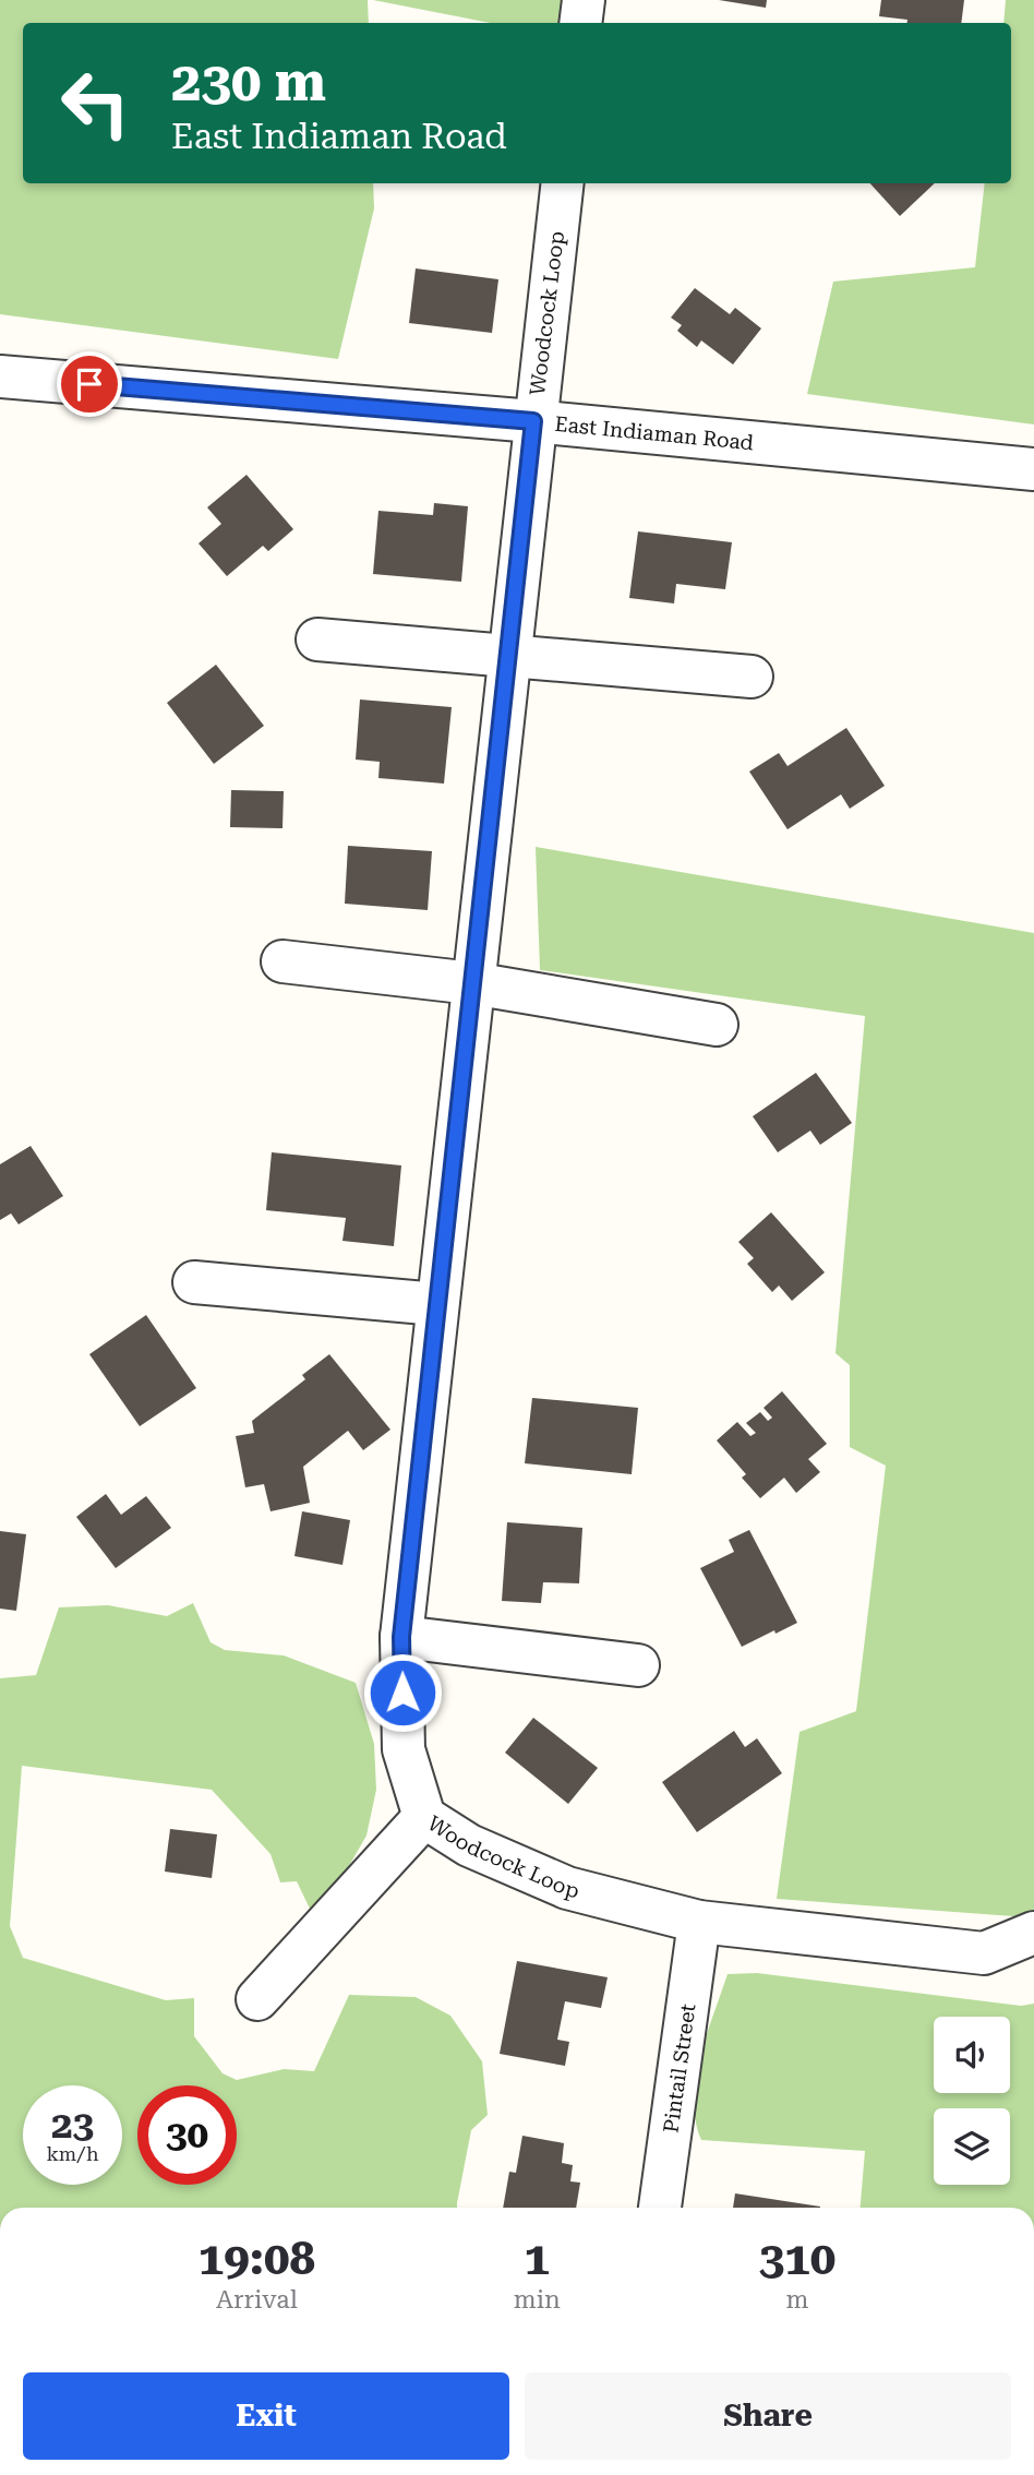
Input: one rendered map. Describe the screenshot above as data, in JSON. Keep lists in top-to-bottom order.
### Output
{
  "streets": {
    "street": ["Woodcock Loop", "East Indiaman Road", "Pintail Street"]
  },
  "crossings": [
    ["Woodcock Loop", "East Indiaman Road"],
    ["Woodcock Loop", "Pintail Street"]
  ],
  "page": {
    "turn": ["230 m", "East Indiaman Road"],
    "speed": "23 km/h",
    "limit": "30",
    "eta": [
      "19:08",
      "Arrival",
      "1",
      "min",
      "310",
      "m"
    ],
    "buttons": ["Exit", "Share"]
  }
}
